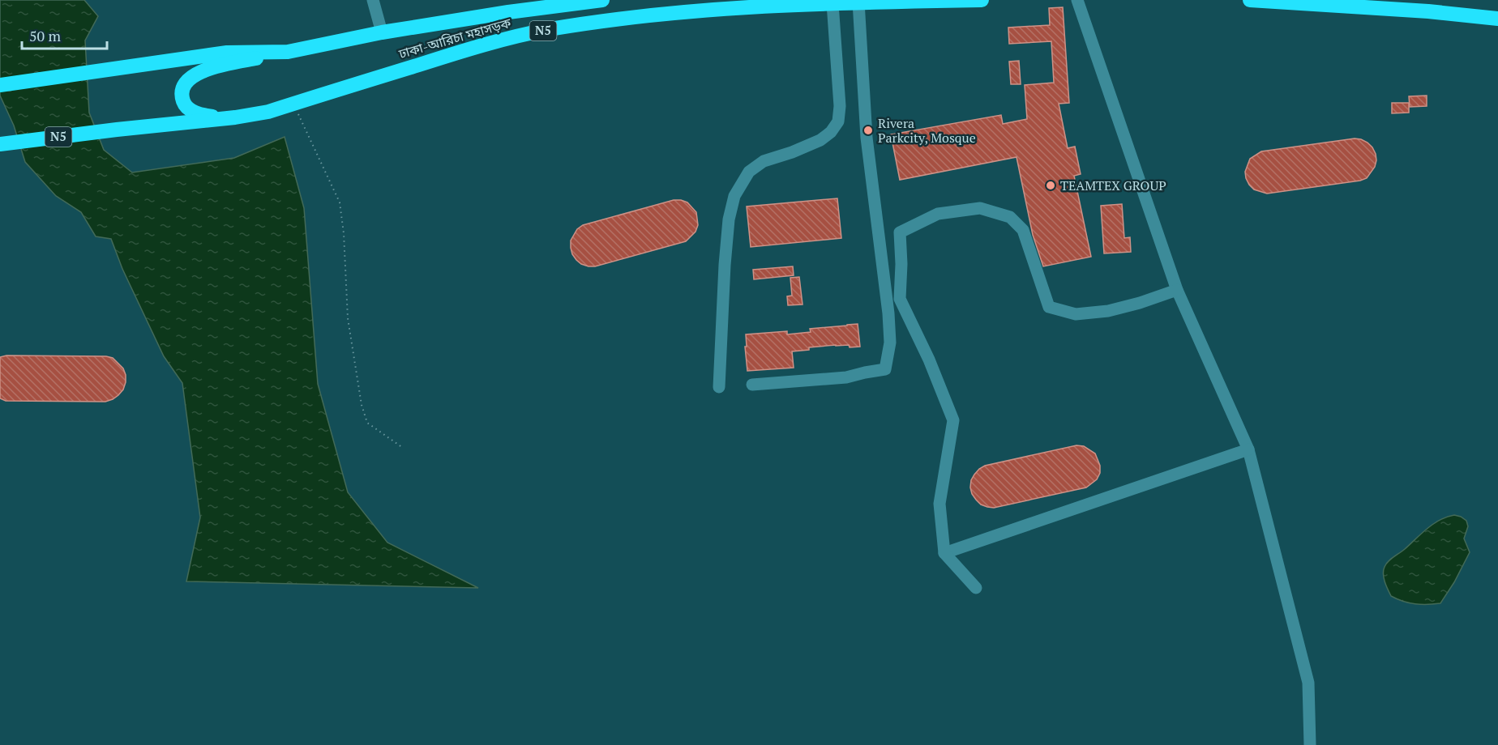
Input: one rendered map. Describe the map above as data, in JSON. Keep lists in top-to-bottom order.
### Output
{
  "streets": {
    "highway": ["N5", "ঢাকা-আরিচা মহাসড়ক"]
  },
  "places": ["Rivera Parkcity, Mosque", "TEAMTEX GROUP"],
  "scale_bar": "50 m"
}
